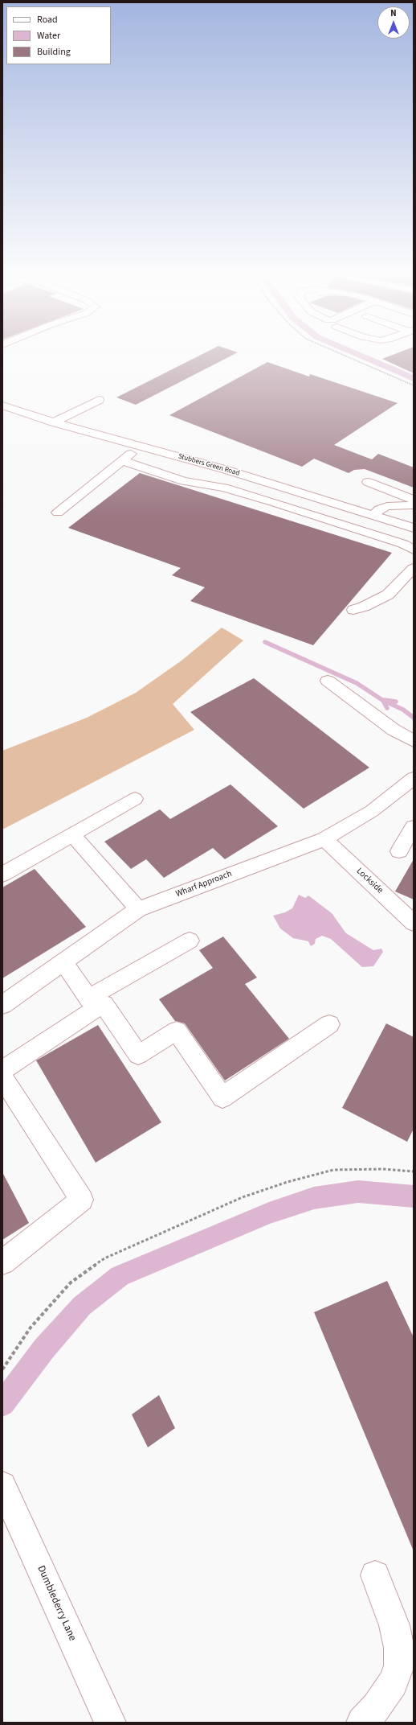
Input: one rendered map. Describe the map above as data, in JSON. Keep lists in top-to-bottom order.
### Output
{
  "streets": {
    "street": [
      "Stubbers Green Road",
      "Lockside",
      "Wharf Approach",
      "Dumblederry Lane"
    ]
  },
  "crossings": [
    ["Lockside", "Wharf Approach"]
  ],
  "legend": ["Road", "Water", "Building"],
  "north": "top"
}
